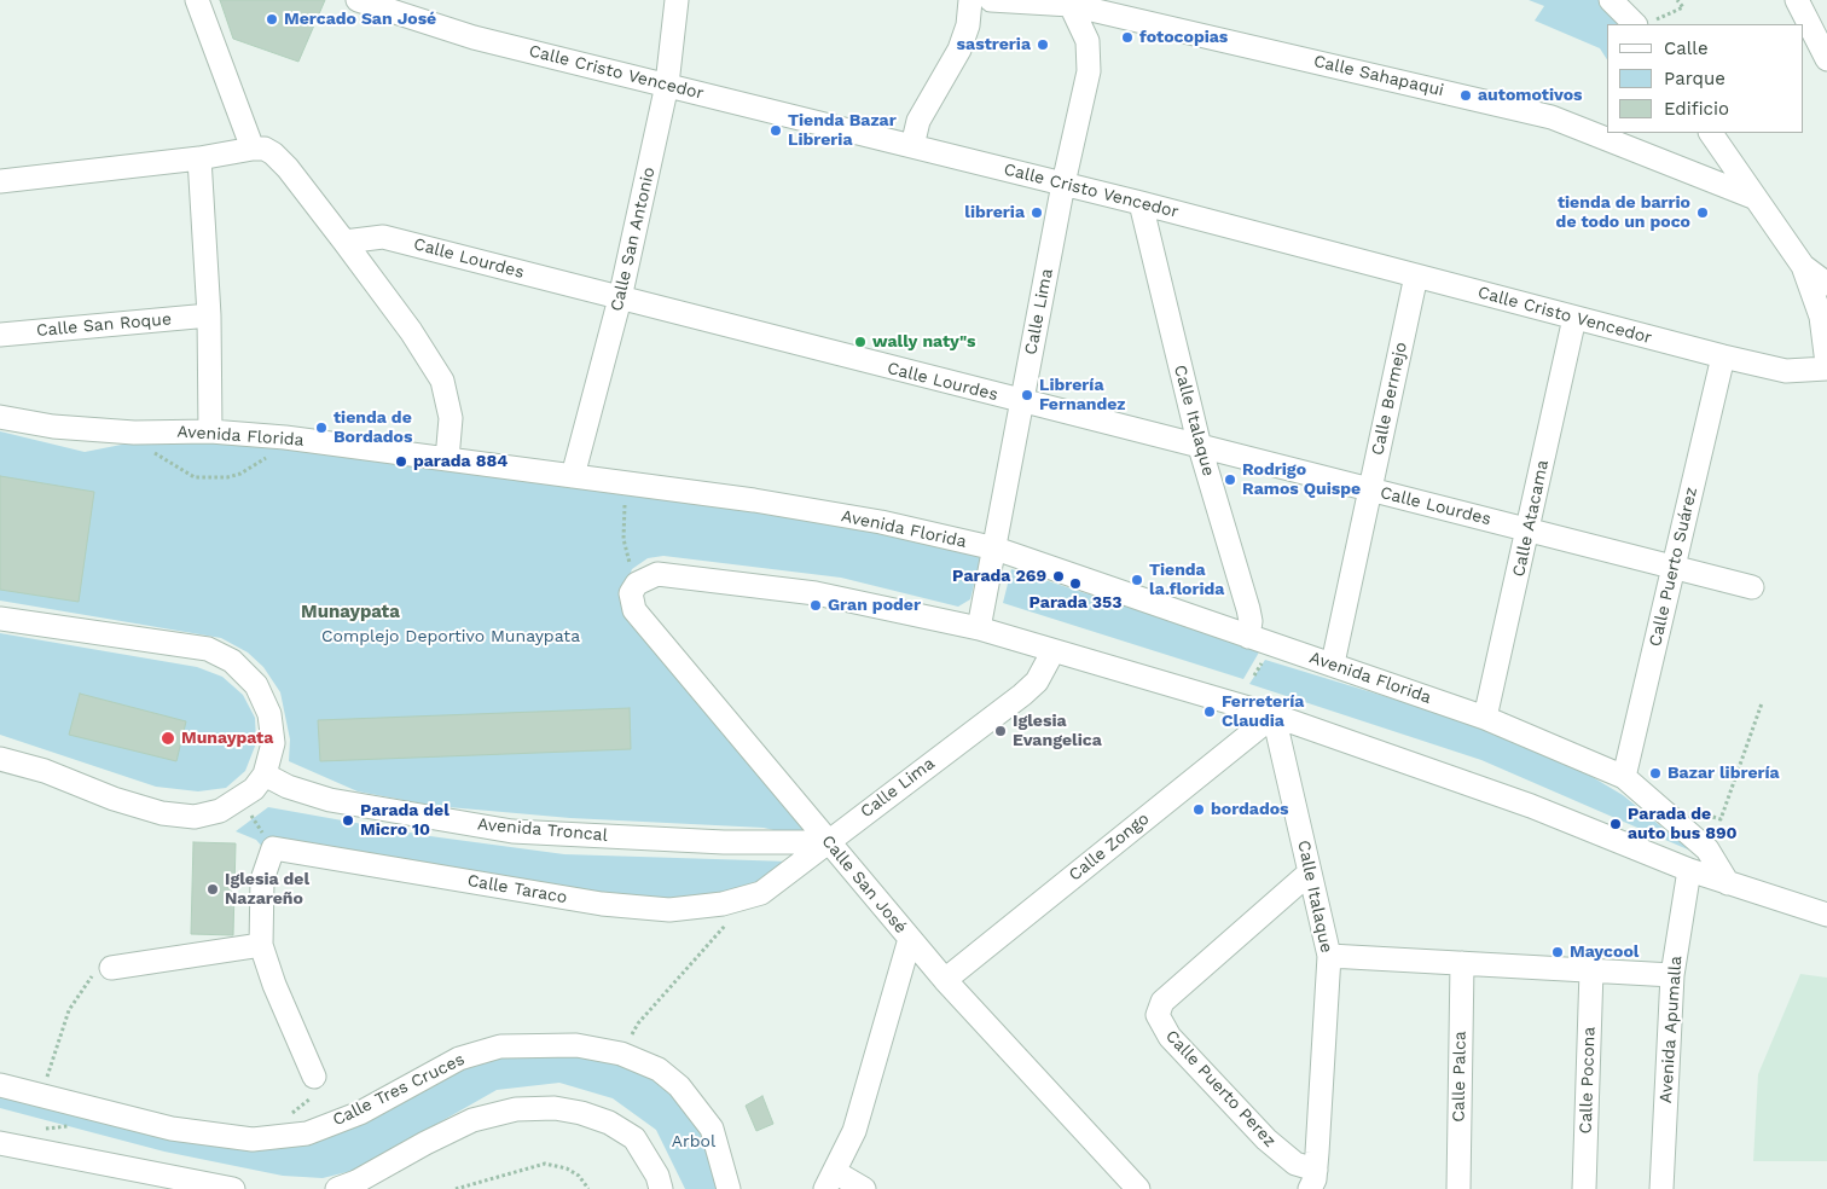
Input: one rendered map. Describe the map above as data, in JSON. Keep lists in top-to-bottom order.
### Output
{
  "streets": {
    "street": [
      "Calle Cristo Vencedor",
      "Calle Sahapaqui",
      "Calle San Antonio",
      "Calle Lourdes",
      "Calle Lima",
      "Calle San Roque",
      "Calle Bermejo",
      "Calle Italaque",
      "Avenida Florida",
      "Calle Atacama",
      "Calle Puerto Suárez",
      "Avenida Troncal",
      "Calle Zongo",
      "Calle San José",
      "Calle Taraco",
      "Avenida Apumalla",
      "Calle Palca",
      "Calle Pocona",
      "Calle Puerto Perez",
      "Calle Tres Cruces"
    ]
  },
  "crossings": [
    ["Calle Cristo Vencedor", "Calle San Antonio"],
    ["Calle Cristo Vencedor", "Calle Lima"],
    ["Calle Cristo Vencedor", "Calle Bermejo"],
    ["Calle Cristo Vencedor", "Calle Italaque"],
    ["Calle Cristo Vencedor", "Calle Atacama"],
    ["Calle Cristo Vencedor", "Calle Puerto Suárez"],
    ["Calle Sahapaqui", "Calle Lima"],
    ["Calle San Antonio", "Calle Lourdes"],
    ["Calle San Antonio", "Avenida Florida"],
    ["Calle Lourdes", "Calle Lima"],
    ["Calle Lourdes", "Calle Bermejo"],
    ["Calle Lourdes", "Calle Italaque"],
    ["Calle Lourdes", "Calle Atacama"],
    ["Calle Lourdes", "Calle Puerto Suárez"],
    ["Calle Lima", "Avenida Florida"],
    ["Calle Lima", "Avenida Troncal"],
    ["Calle Lima", "Calle San José"],
    ["Calle Lima", "Calle Taraco"],
    ["Calle Bermejo", "Avenida Florida"],
    ["Calle Italaque", "Avenida Florida"],
    ["Calle Italaque", "Calle Zongo"],
    ["Calle Italaque", "Calle Puerto Perez"],
    ["Avenida Florida", "Calle Atacama"],
    ["Avenida Florida", "Calle Puerto Suárez"],
    ["Avenida Troncal", "Calle San José"],
    ["Calle Zongo", "Calle San José"]
  ],
  "districts": ["Munaypata"],
  "parks": ["Complejo Deportivo Munaypata", "Arbol"],
  "places": [
    "Mercado San José",
    "fotocopias",
    "sastreria",
    "automotivos",
    "Tienda Bazar Libreria",
    "libreria",
    "tienda de barrio de todo un poco",
    "wally naty\"s",
    "Librería Fernandez",
    "tienda de Bordados",
    "parada 884",
    "Rodrigo Ramos Quispe",
    "Parada 269",
    "Tienda la.florida",
    "Parada 353",
    "Gran poder",
    "Ferretería Claudia",
    "Iglesia Evangelica",
    "Munaypata",
    "Bazar librería",
    "bordados",
    "Parada del Micro 10",
    "Parada de auto bus 890",
    "Iglesia del Nazareño",
    "Maycool"
  ],
  "legend": ["Calle", "Parque", "Edificio"]
}
